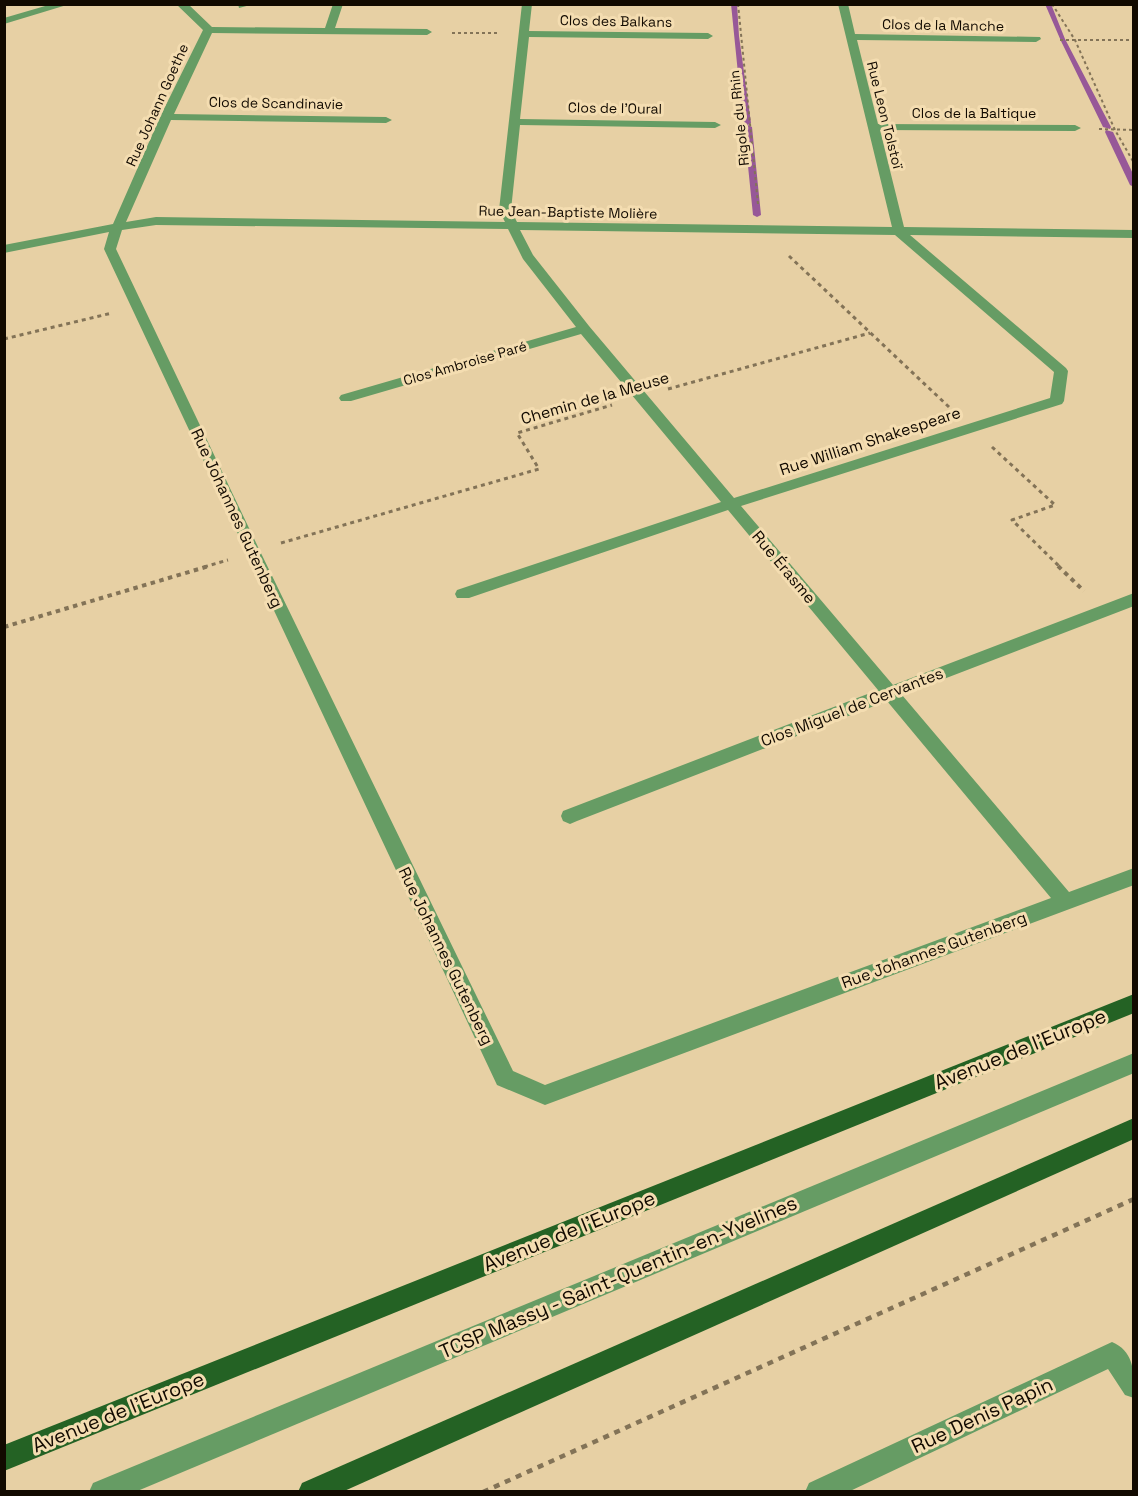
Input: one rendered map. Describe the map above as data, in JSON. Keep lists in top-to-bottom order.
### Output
{
  "streets": {
    "main road": ["Avenue de l'Europe"],
    "street": [
      "Clos des Balkans",
      "Clos de la Manche",
      "Clos de Scandinavie",
      "Rue Johann Goethe",
      "Clos de l'Oural",
      "Clos de la Baltique",
      "Rue Leon Tolstoï",
      "Rue Jean-Baptiste Molière",
      "Clos Ambroise Paré",
      "Rue William Shakespeare",
      "Rue Johannes Gutenberg",
      "Rue Érasme",
      "Clos Miguel de Cervantes",
      "TCSP Massy - Saint-Quentin-en-Yvelines",
      "Rue Denis Papin"
    ],
    "path": ["Rigole du Rhin", "Chemin de la Meuse"]
  },
  "crossings": [
    ["Clos des Balkans", "Rue Érasme"],
    ["Clos de la Manche", "Rue Leon Tolstoï"],
    ["Clos de Scandinavie", "Rue Johann Goethe"],
    ["Rue Johann Goethe", "Rue Jean-Baptiste Molière"],
    ["Rue Johann Goethe", "Rue Johannes Gutenberg"],
    ["Clos de l'Oural", "Rue Érasme"],
    ["Clos de la Baltique", "Rue Leon Tolstoï"],
    ["Rue Leon Tolstoï", "Rue Jean-Baptiste Molière"],
    ["Rue Leon Tolstoï", "Rue William Shakespeare"],
    ["Rigole du Rhin", "Rue Jean-Baptiste Molière"],
    ["Rue Jean-Baptiste Molière", "Rue William Shakespeare"],
    ["Rue Jean-Baptiste Molière", "Rue Johannes Gutenberg"],
    ["Rue Jean-Baptiste Molière", "Rue Érasme"],
    ["Clos Ambroise Paré", "Rue Érasme"],
    ["Chemin de la Meuse", "Rue Johannes Gutenberg"],
    ["Chemin de la Meuse", "Rue Érasme"],
    ["Rue William Shakespeare", "Rue Érasme"],
    ["Rue Johannes Gutenberg", "Rue Érasme"],
    ["Rue Érasme", "Clos Miguel de Cervantes"]
  ]
}
